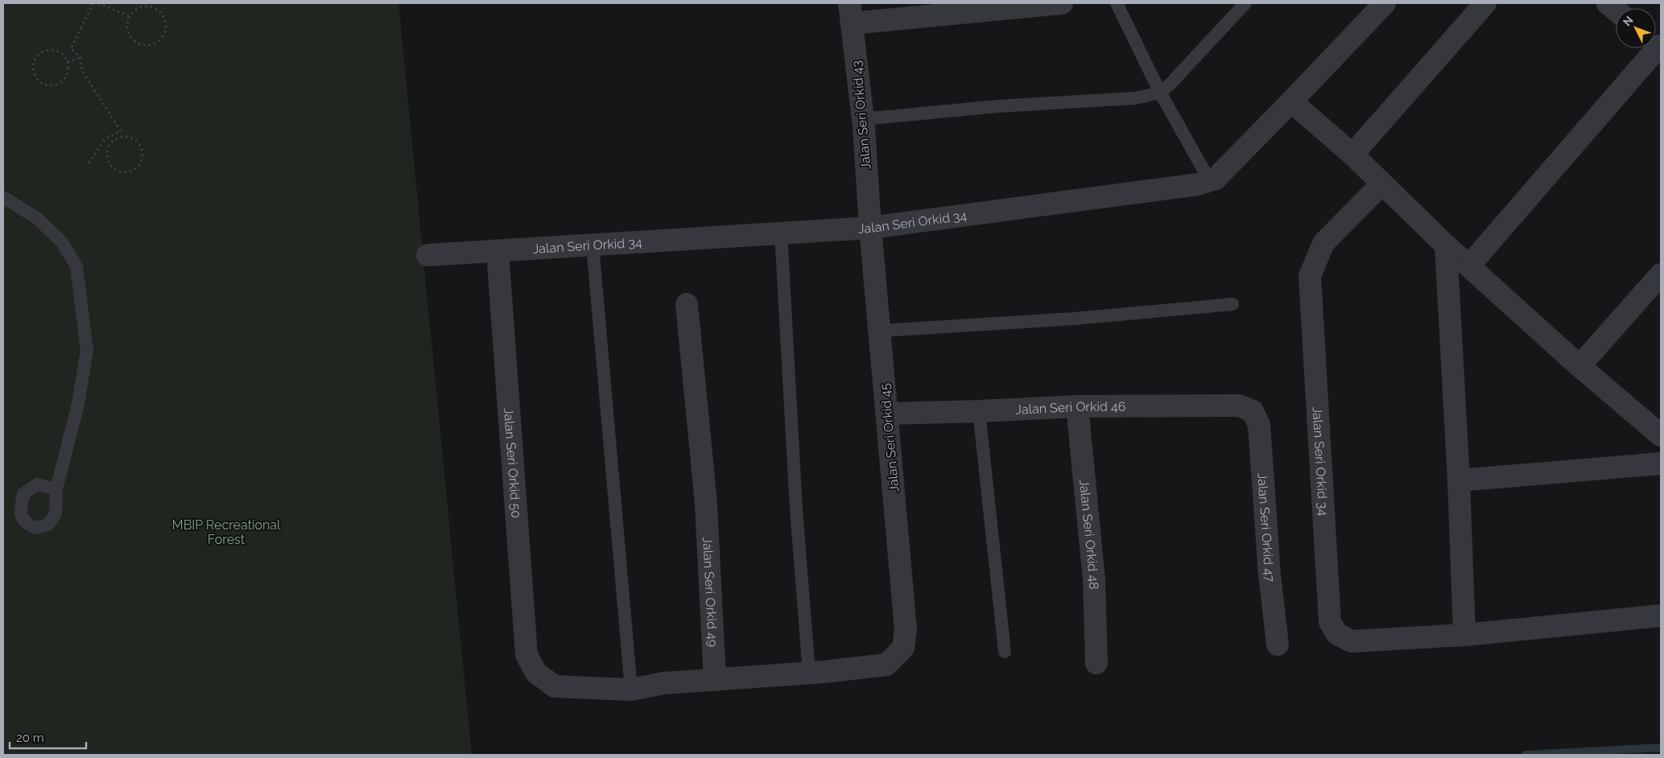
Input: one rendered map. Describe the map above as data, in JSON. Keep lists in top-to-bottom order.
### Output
{
  "streets": {
    "street": [
      "Jalan Seri Orkid 43",
      "Jalan Seri Orkid 34",
      "Jalan Seri Orkid 46",
      "Jalan Seri Orkid 45",
      "Jalan Seri Orkid 50",
      "Jalan Seri Orkid 47",
      "Jalan Seri Orkid 48",
      "Jalan Seri Orkid 49"
    ]
  },
  "crossings": [
    ["Jalan Seri Orkid 43", "Jalan Seri Orkid 34"],
    ["Jalan Seri Orkid 43", "Jalan Seri Orkid 45"],
    ["Jalan Seri Orkid 34", "Jalan Seri Orkid 45"],
    ["Jalan Seri Orkid 34", "Jalan Seri Orkid 50"],
    ["Jalan Seri Orkid 46", "Jalan Seri Orkid 45"],
    ["Jalan Seri Orkid 46", "Jalan Seri Orkid 47"],
    ["Jalan Seri Orkid 46", "Jalan Seri Orkid 48"]
  ],
  "parks": ["MBIP Recreational Forest"],
  "scale_bar": "20 m",
  "north": "top left"
}
